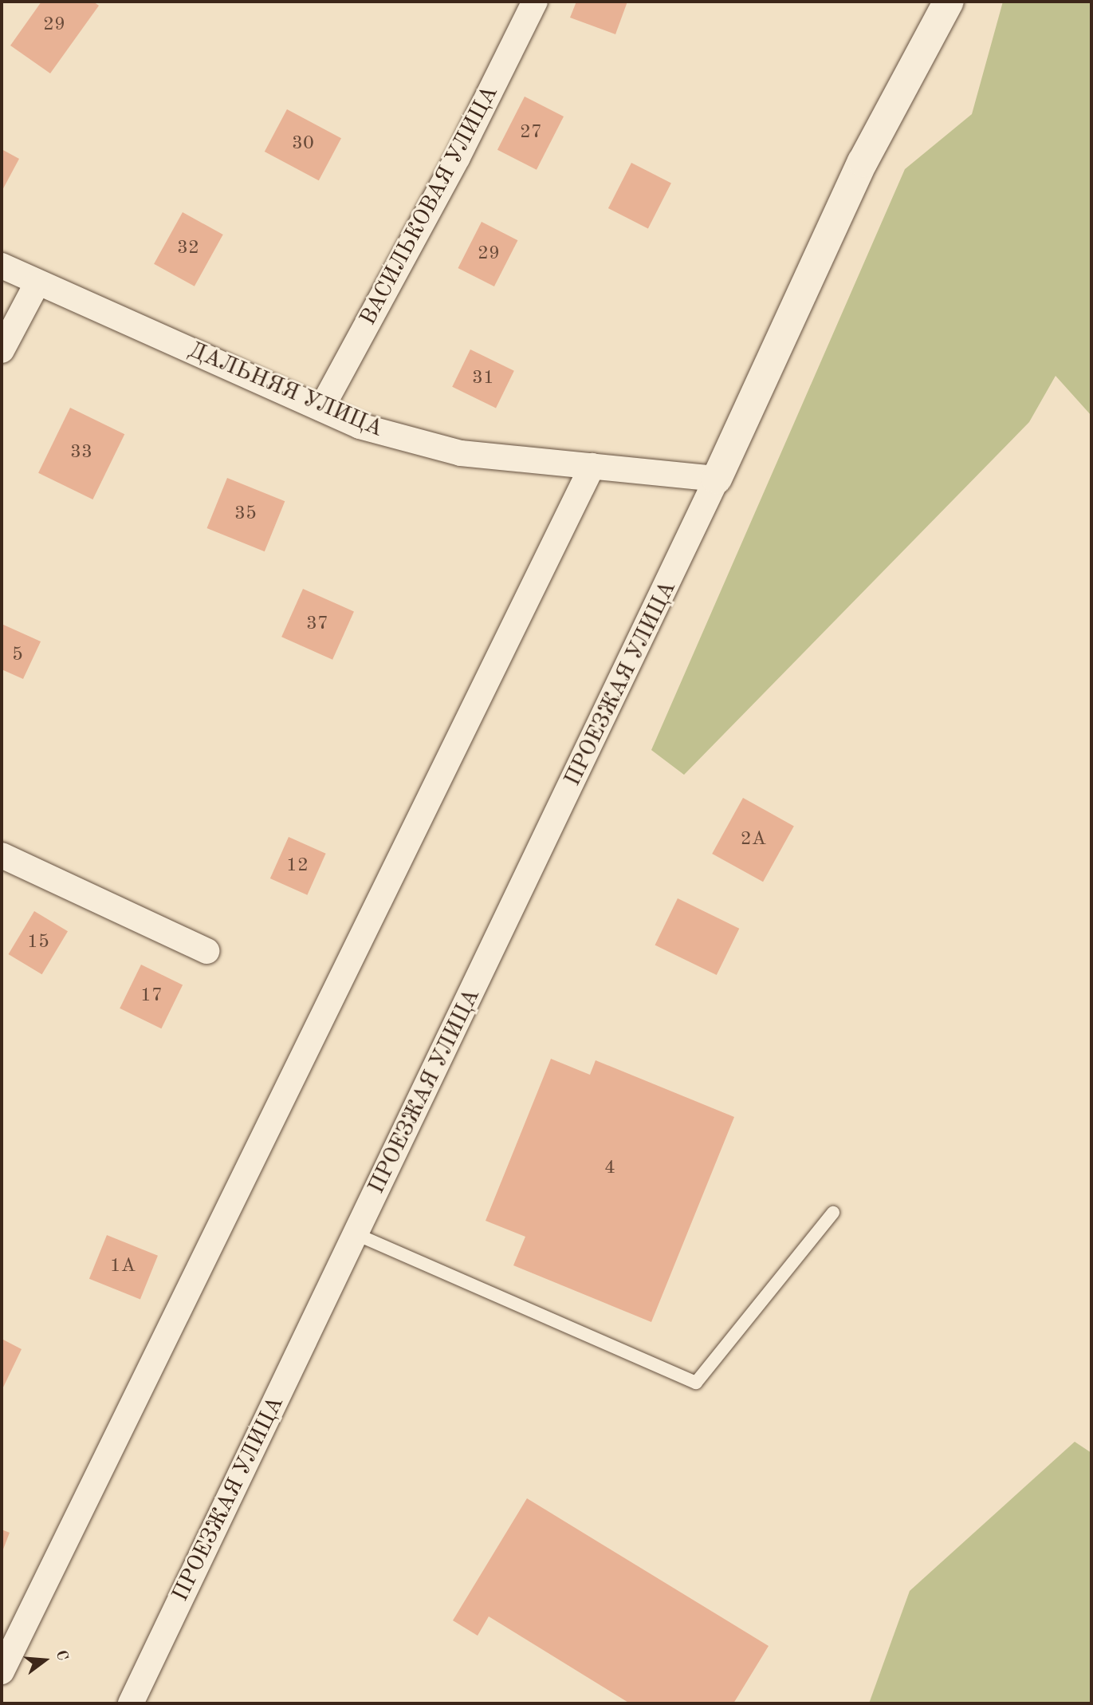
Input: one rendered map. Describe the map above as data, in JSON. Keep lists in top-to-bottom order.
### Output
{
  "streets": {
    "street": ["ВАСИЛЬКОВАЯ УЛИЦА", "ДАЛЬНЯЯ УЛИЦА", "ПРОЕЗЖАЯ УЛИЦА"]
  },
  "crossings": [
    ["ВАСИЛЬКОВАЯ УЛИЦА", "ДАЛЬНЯЯ УЛИЦА"],
    ["ДАЛЬНЯЯ УЛИЦА", "ПРОЕЗЖАЯ УЛИЦА"]
  ],
  "house_numbers": [
    "29",
    "27",
    "30",
    "32",
    "29",
    "31",
    "33",
    "35",
    "37",
    "5",
    "2А",
    "12",
    "15",
    "17",
    "4",
    "1А"
  ],
  "north": "right"
}
